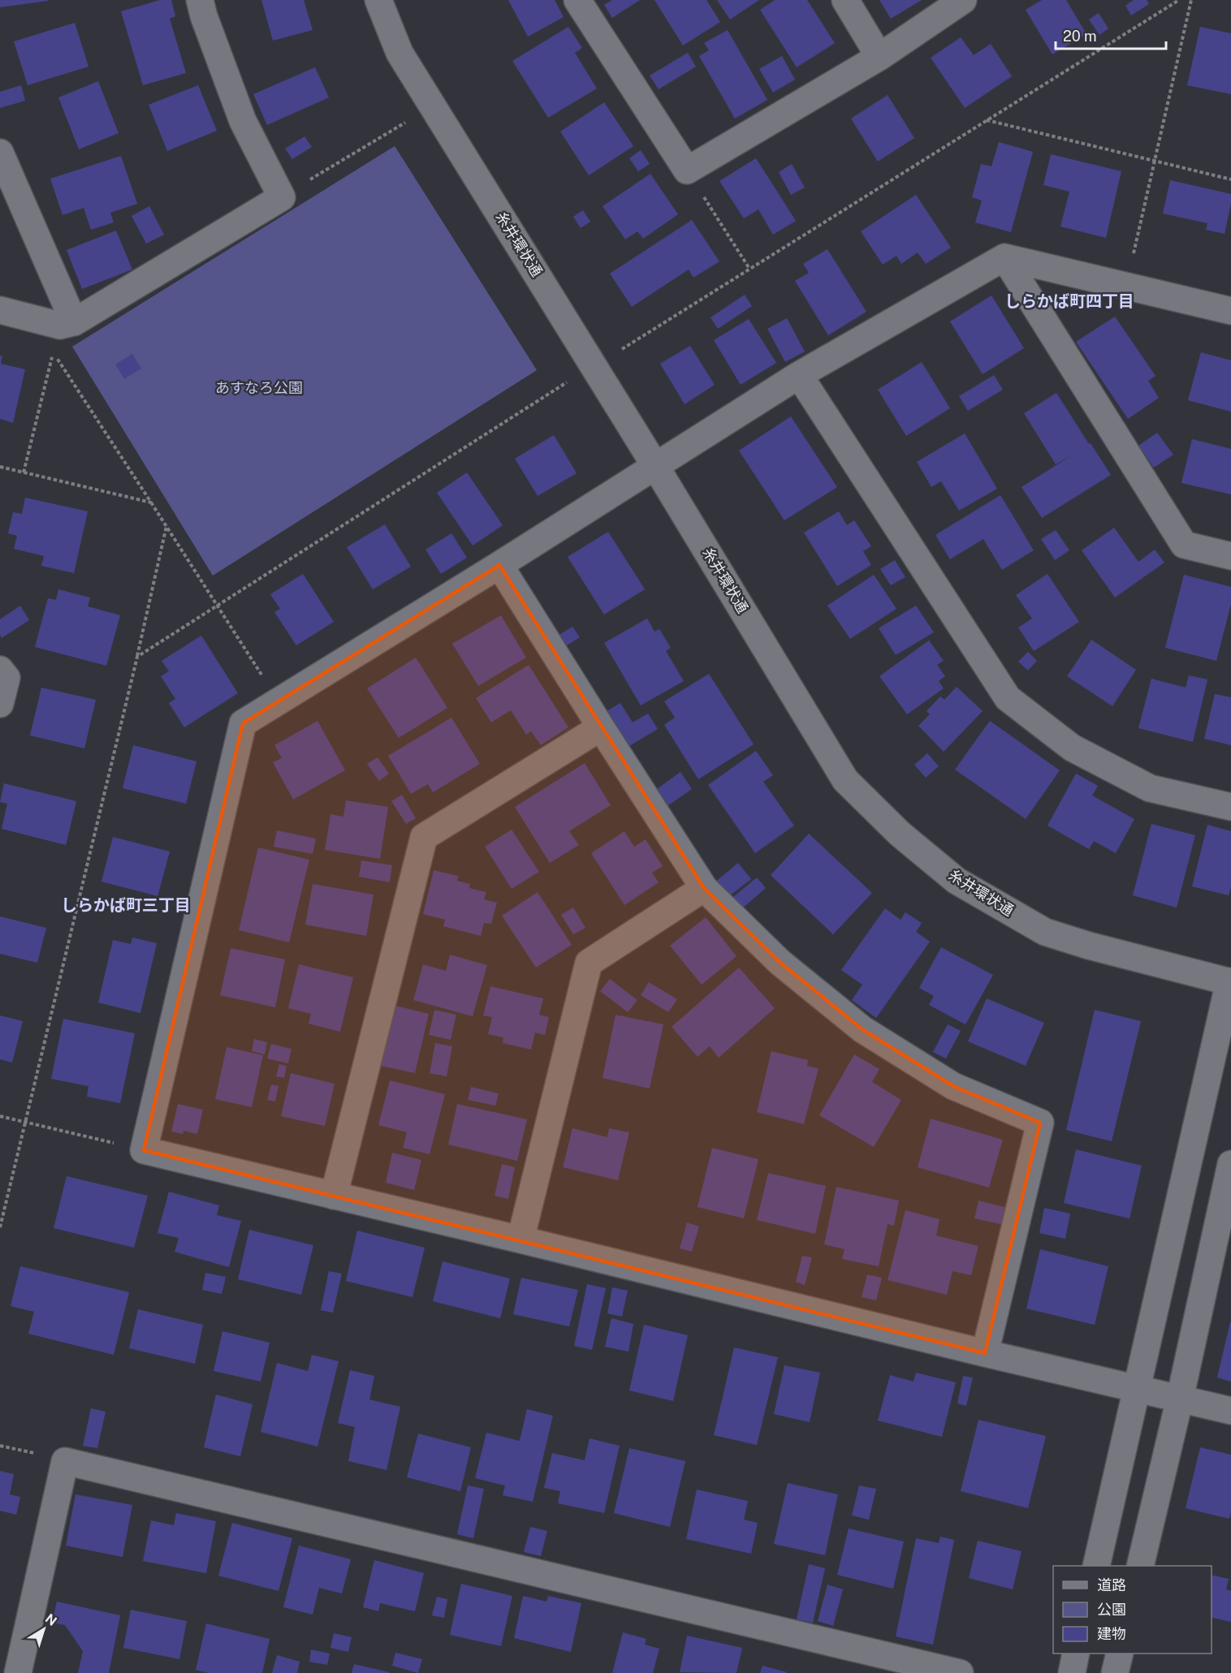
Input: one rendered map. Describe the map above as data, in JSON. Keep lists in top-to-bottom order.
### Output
{
  "streets": {
    "street": ["糸井環状通"]
  },
  "districts": ["しらかば町四丁目", "しらかば町三丁目"],
  "parks": ["あすなろ公園"],
  "legend": ["道路", "公園", "建物"],
  "scale_bar": "20 m",
  "north": "top right"
}
